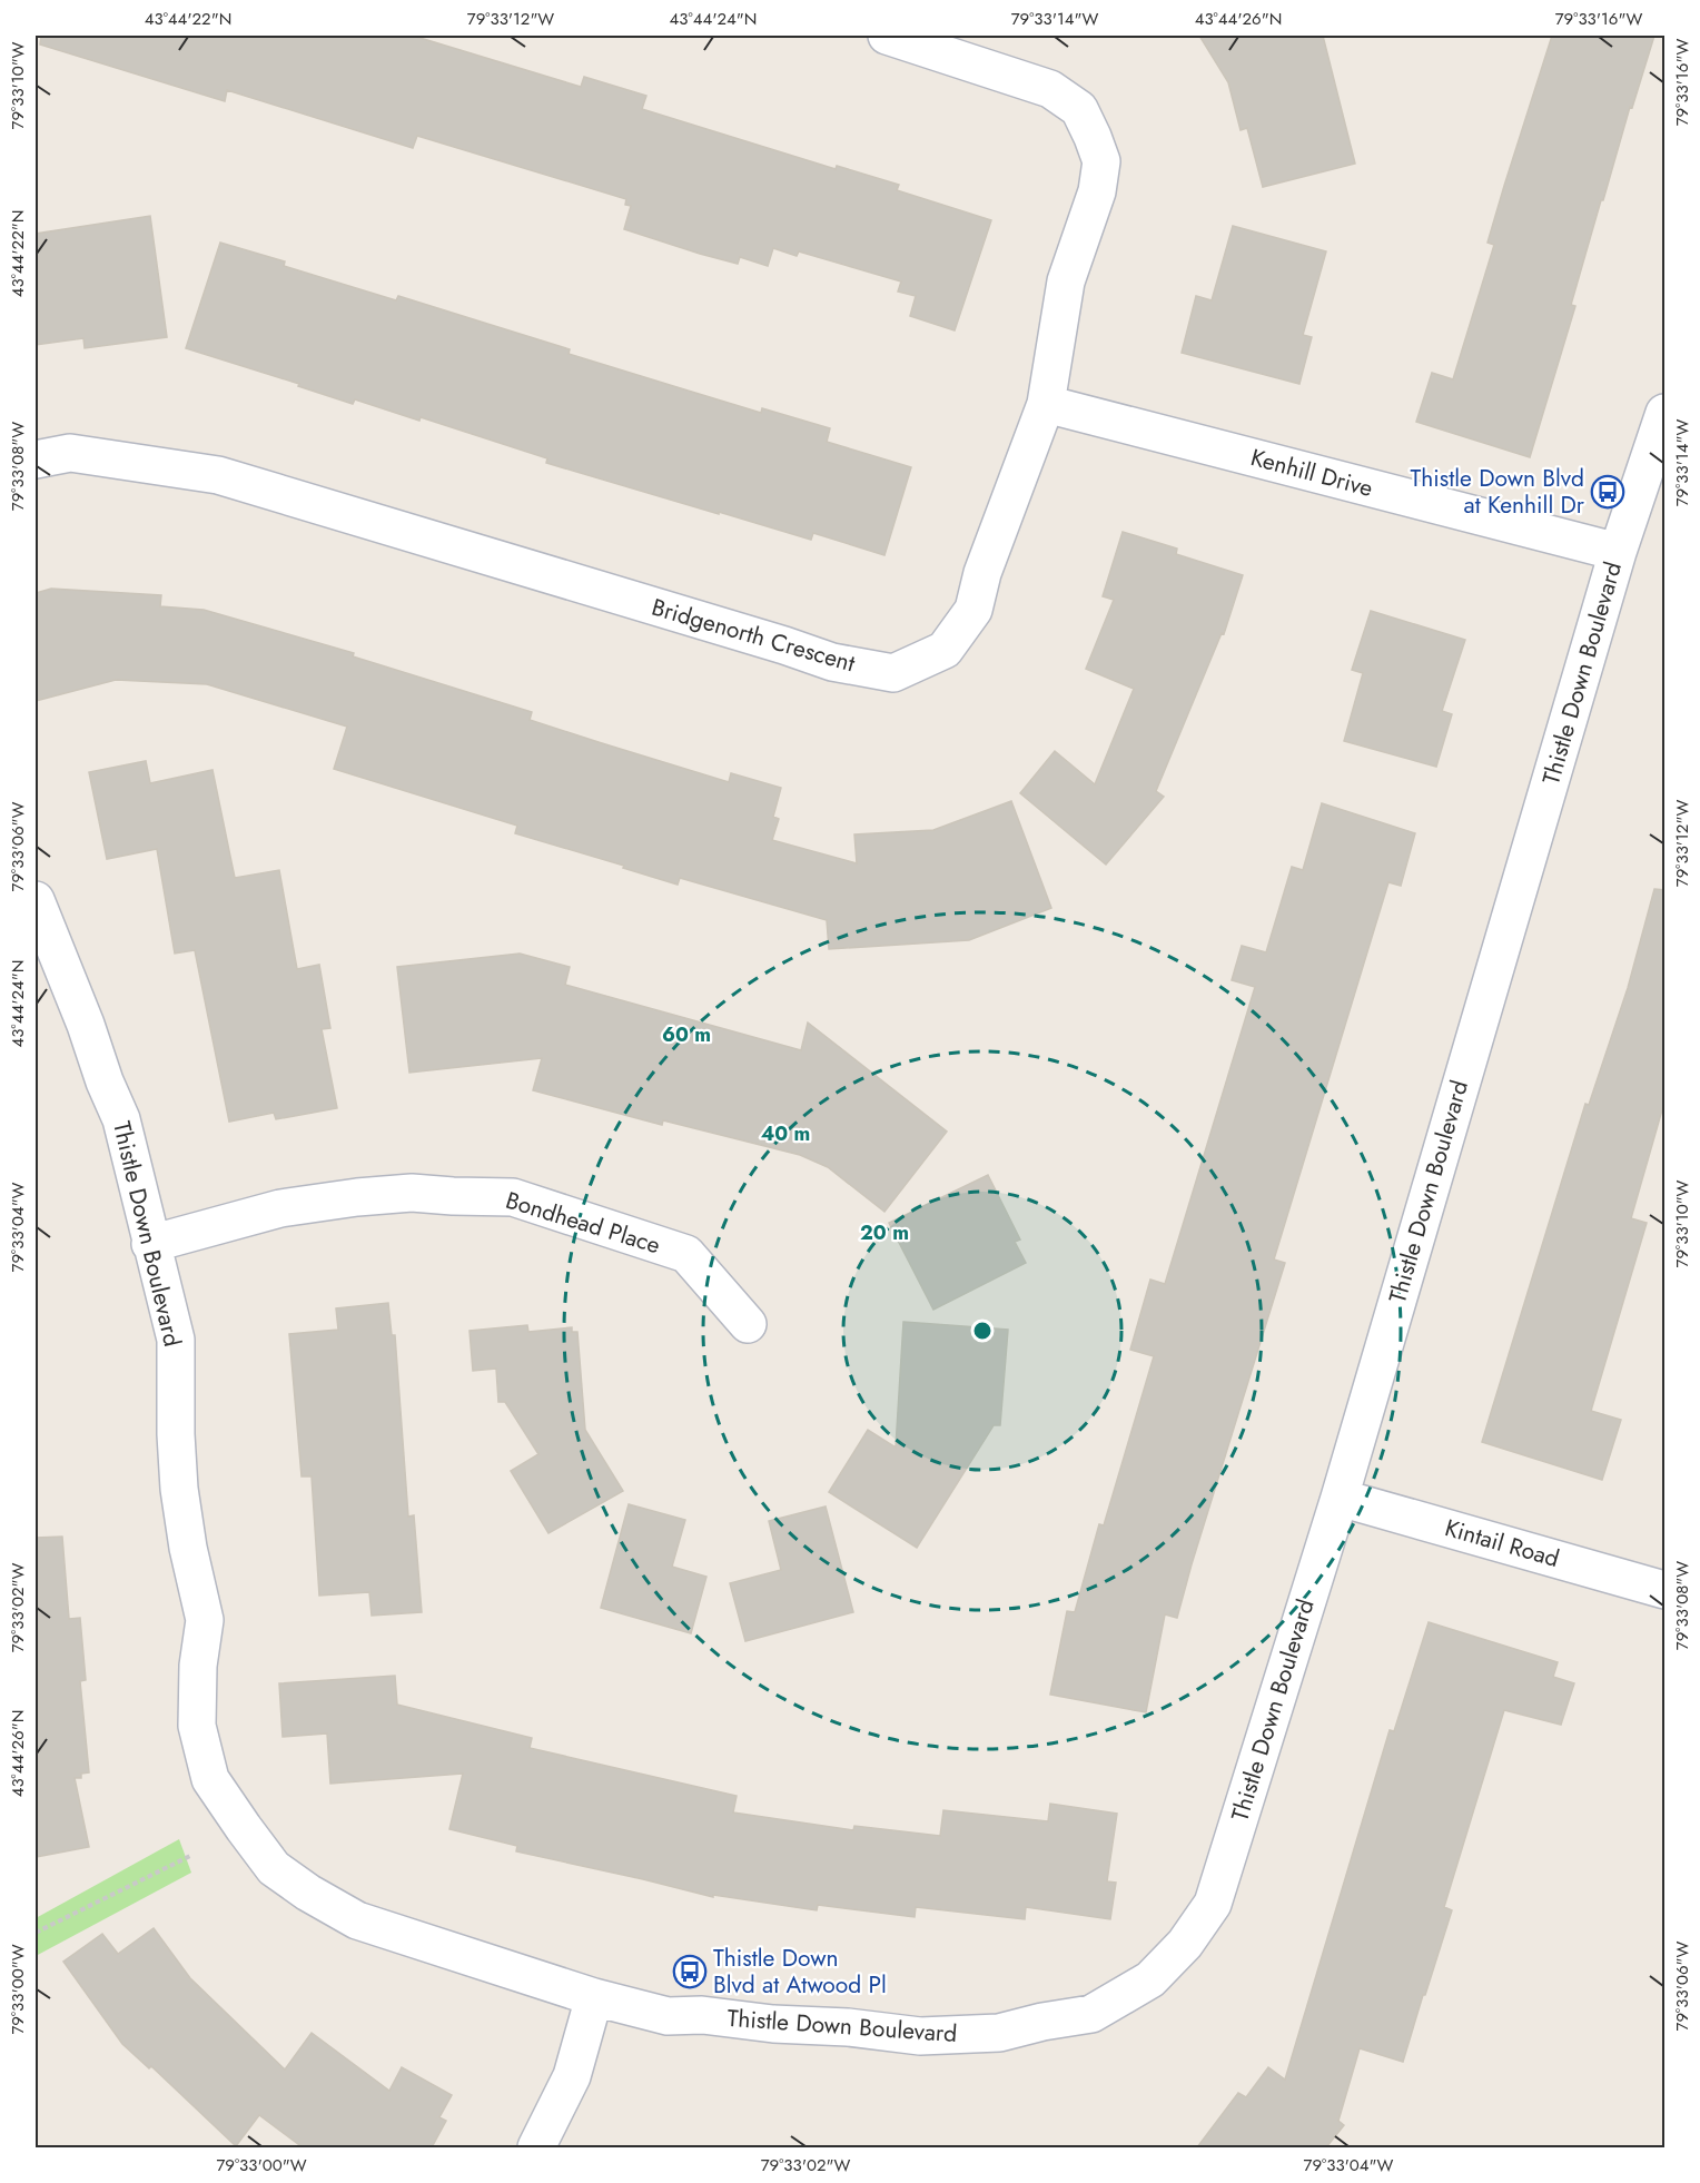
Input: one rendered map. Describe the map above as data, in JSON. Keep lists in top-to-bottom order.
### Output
{
  "streets": {
    "street": [
      "Kenhill Drive",
      "Bridgenorth Crescent",
      "Thistle Down Boulevard",
      "Bondhead Place",
      "Kintail Road"
    ]
  },
  "crossings": [
    ["Kenhill Drive", "Bridgenorth Crescent"],
    ["Kenhill Drive", "Thistle Down Boulevard"],
    ["Thistle Down Boulevard", "Bondhead Place"],
    ["Thistle Down Boulevard", "Kintail Road"]
  ],
  "places": {
    "bus stop": ["Thistle Down Blvd at Kenhill Dr", "Thistle Down Blvd at Atwood Pl"]
  },
  "coordinates": [
    "43°44'22\"N",
    "79°33'12\"W",
    "43°44'24\"N",
    "79°33'14\"W",
    "43°44'26\"N",
    "79°33'16\"W",
    "79°33'10\"W",
    "79°33'08\"W",
    "79°33'06\"W",
    "79°33'04\"W",
    "79°33'02\"W",
    "79°33'00\"W"
  ],
  "rings": ["60 m", "40 m", "20 m"]
}
